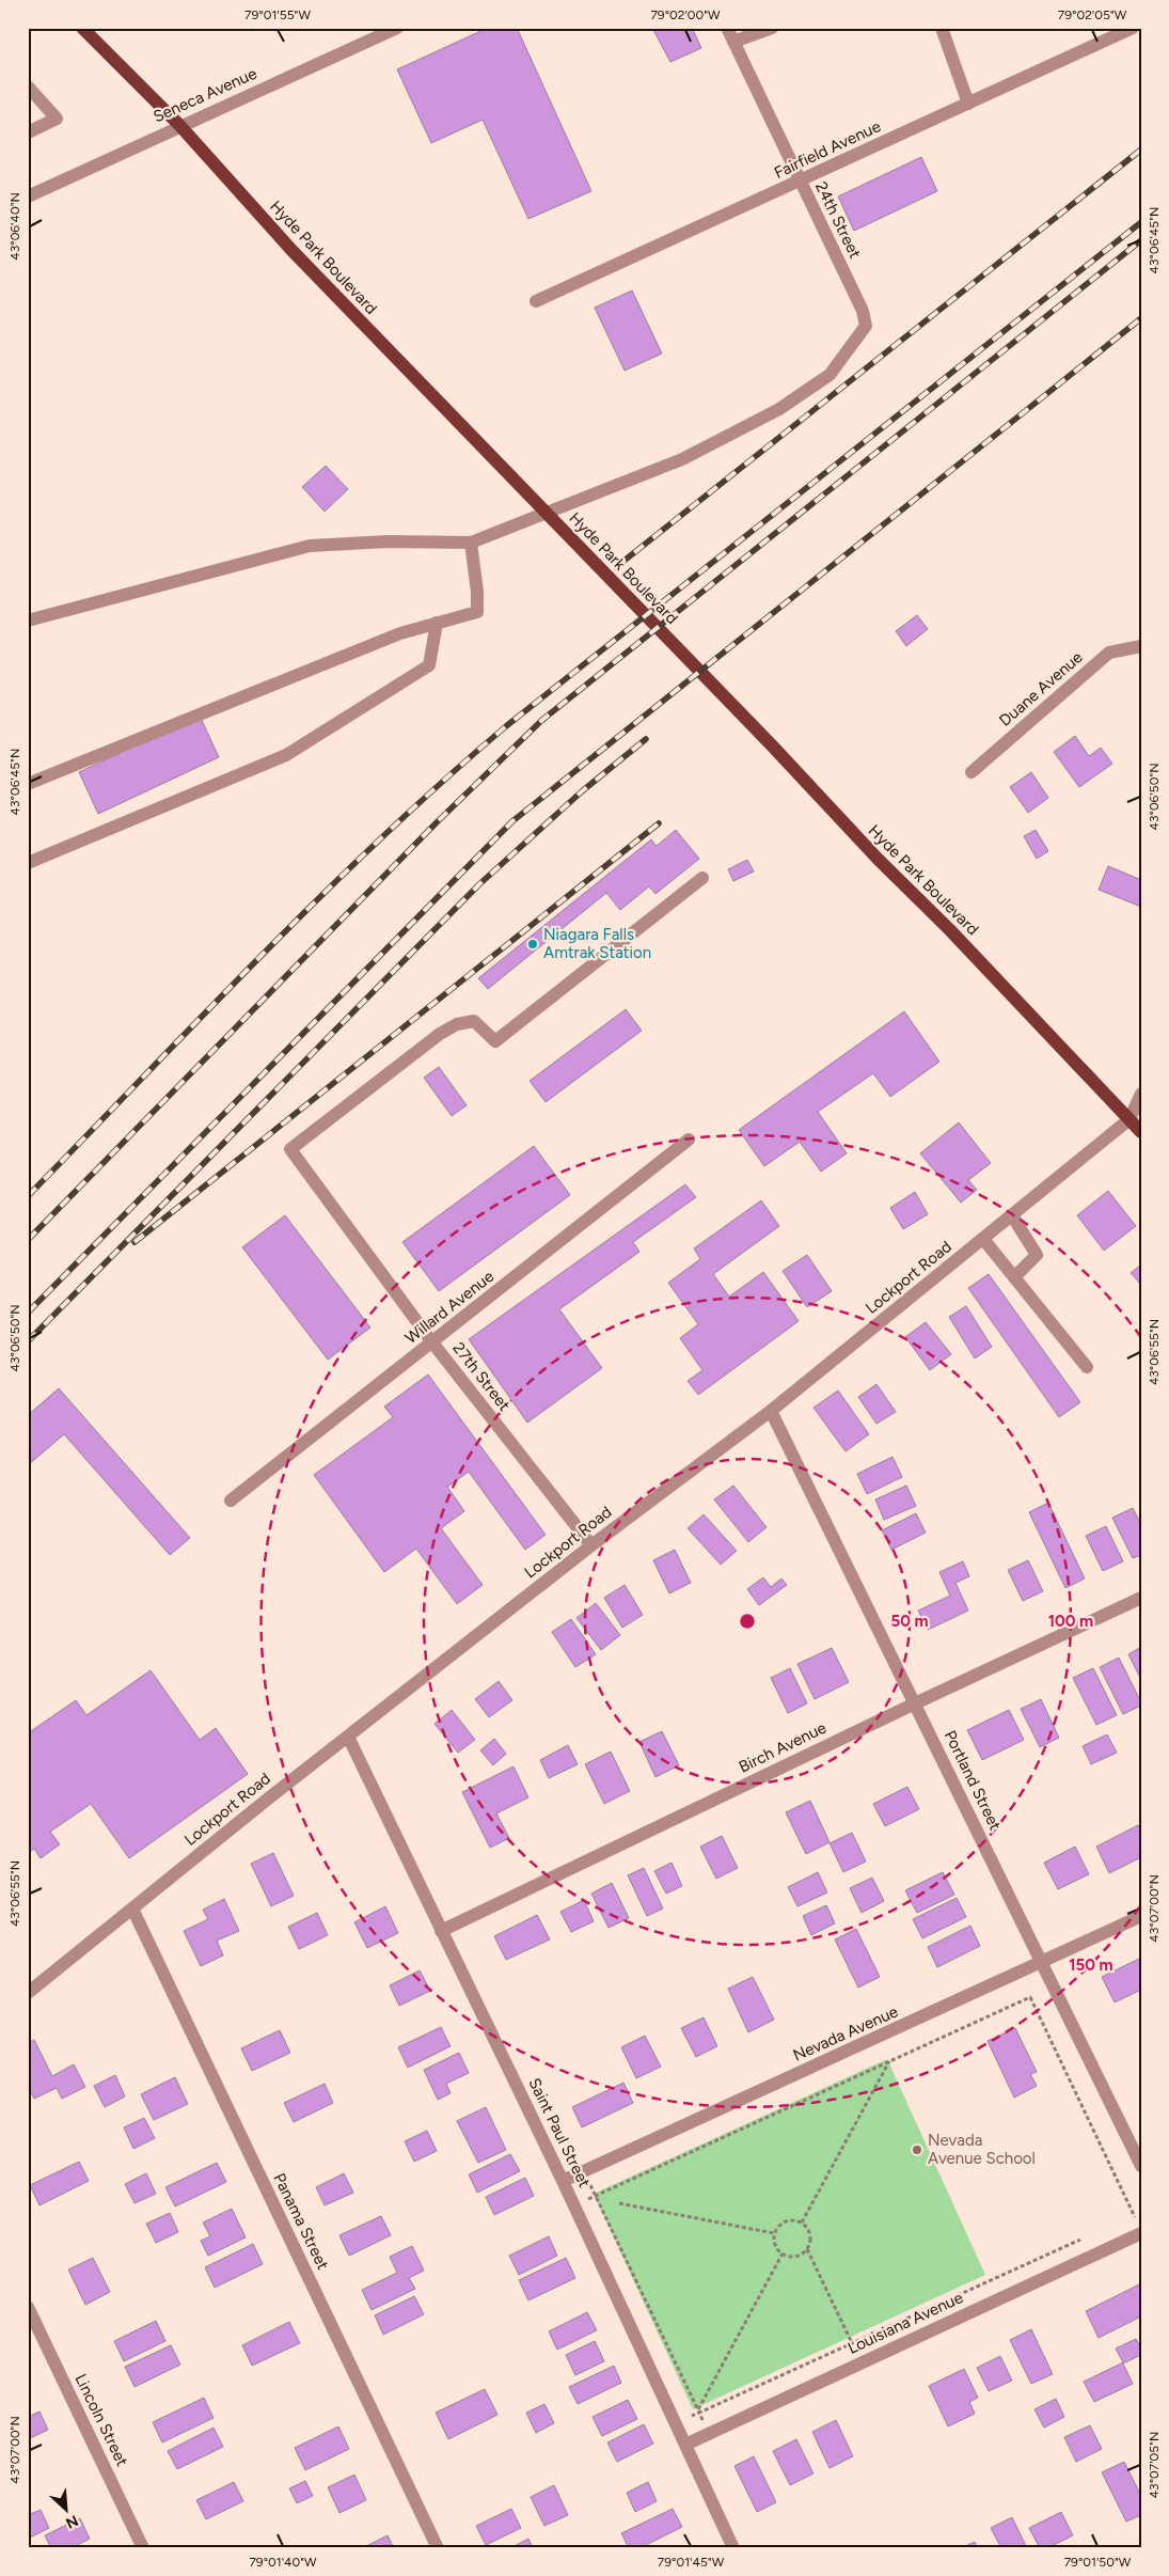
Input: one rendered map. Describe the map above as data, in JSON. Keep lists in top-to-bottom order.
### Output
{
  "streets": {
    "main road": ["Hyde Park Boulevard"],
    "street": [
      "Seneca Avenue",
      "Fairfield Avenue",
      "24th Street",
      "Duane Avenue",
      "Lockport Road",
      "Willard Avenue",
      "27th Street",
      "Birch Avenue",
      "Portland Street",
      "Nevada Avenue",
      "Saint Paul Street",
      "Panama Street",
      "Louisiana Avenue",
      "Lincoln Street"
    ]
  },
  "crossings": [
    ["Seneca Avenue", "Hyde Park Boulevard"],
    ["Fairfield Avenue", "24th Street"],
    ["Hyde Park Boulevard", "Lockport Road"],
    ["Lockport Road", "27th Street"],
    ["Lockport Road", "Portland Street"],
    ["Lockport Road", "Saint Paul Street"],
    ["Lockport Road", "Panama Street"],
    ["Willard Avenue", "27th Street"],
    ["Birch Avenue", "Portland Street"],
    ["Birch Avenue", "Saint Paul Street"],
    ["Portland Street", "Nevada Avenue"],
    ["Nevada Avenue", "Saint Paul Street"],
    ["Saint Paul Street", "Louisiana Avenue"]
  ],
  "places": ["Niagara Falls Amtrak Station", "Nevada Avenue School"],
  "north": "bottom right",
  "coordinates": [
    "79°01'55\"W",
    "79°02'00\"W",
    "79°02'05\"W",
    "43°06'40\"N",
    "43°06'45\"N",
    "43°06'50\"N",
    "43°06'55\"N",
    "43°07'00\"N",
    "43°07'05\"N",
    "79°01'40\"W",
    "79°01'45\"W",
    "79°01'50\"W"
  ],
  "rings": ["50 m", "100 m", "150 m"]
}
